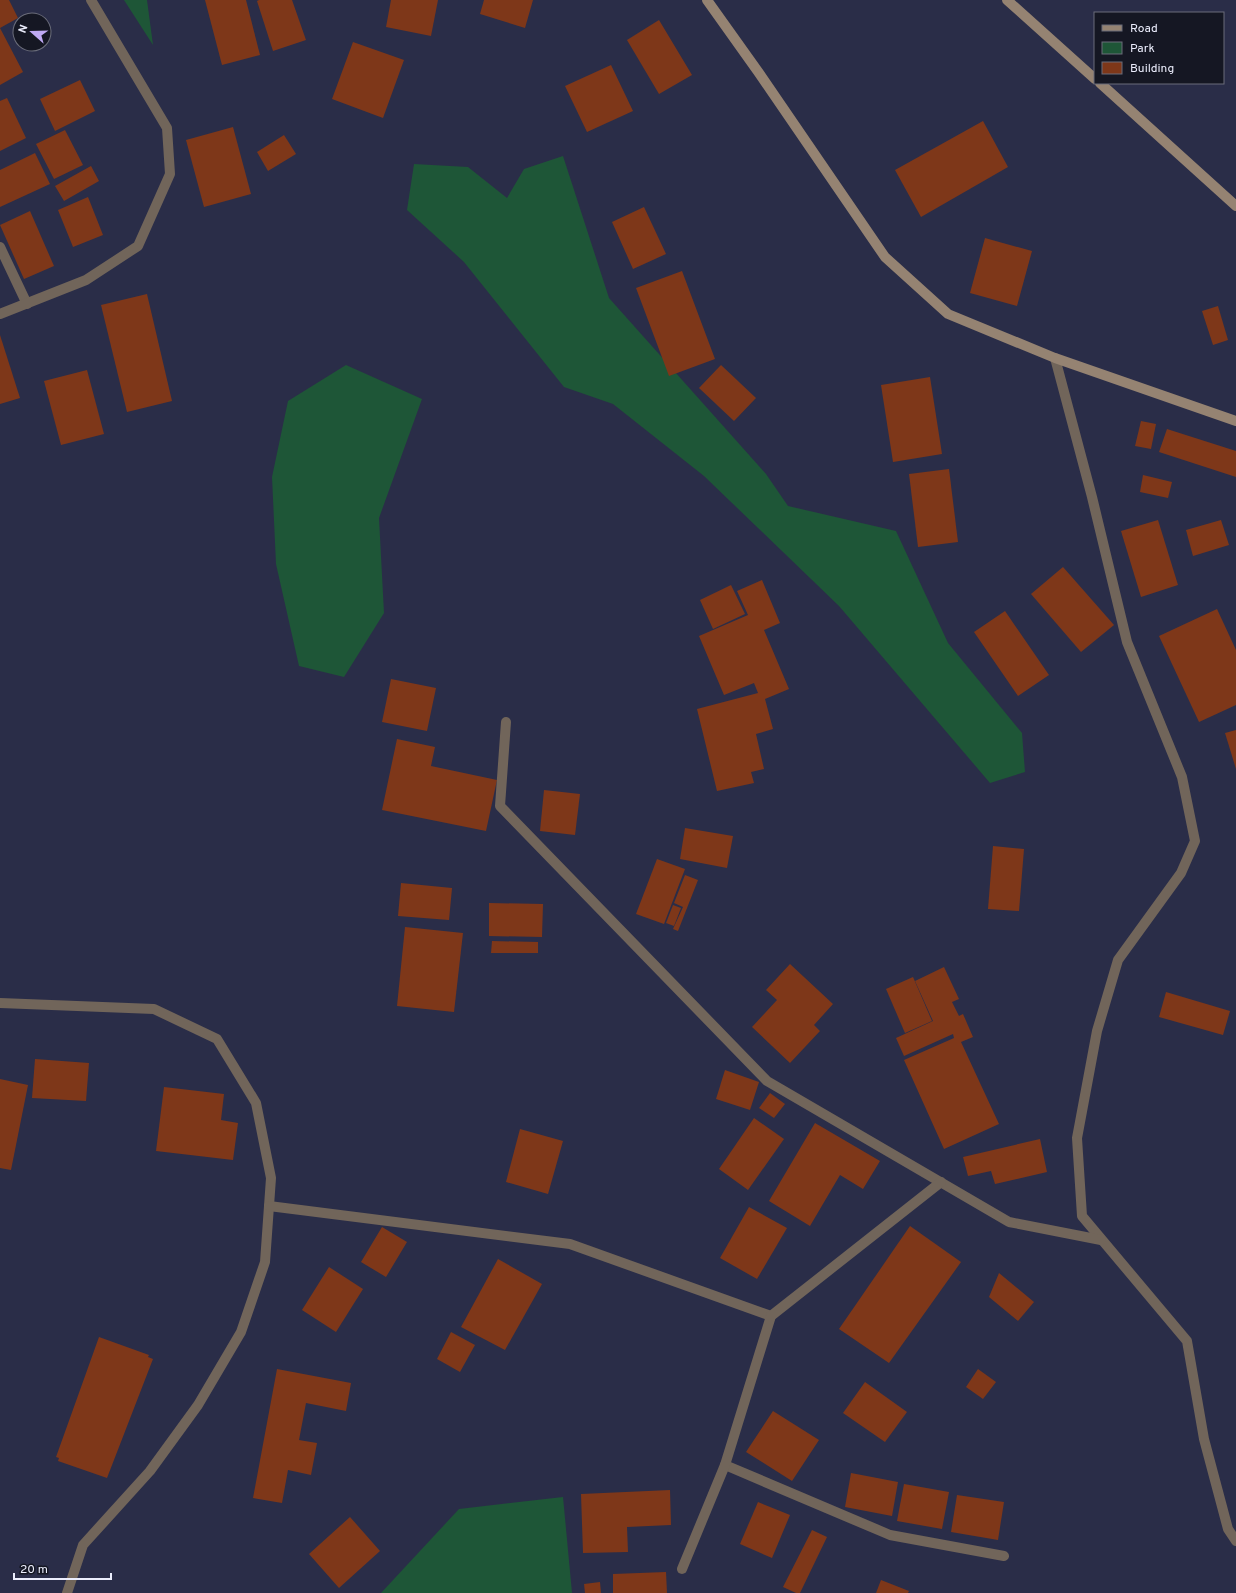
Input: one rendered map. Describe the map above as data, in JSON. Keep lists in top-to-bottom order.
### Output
{
  "legend": ["Road", "Park", "Building"],
  "scale_bar": "20 m",
  "north": "left"
}
